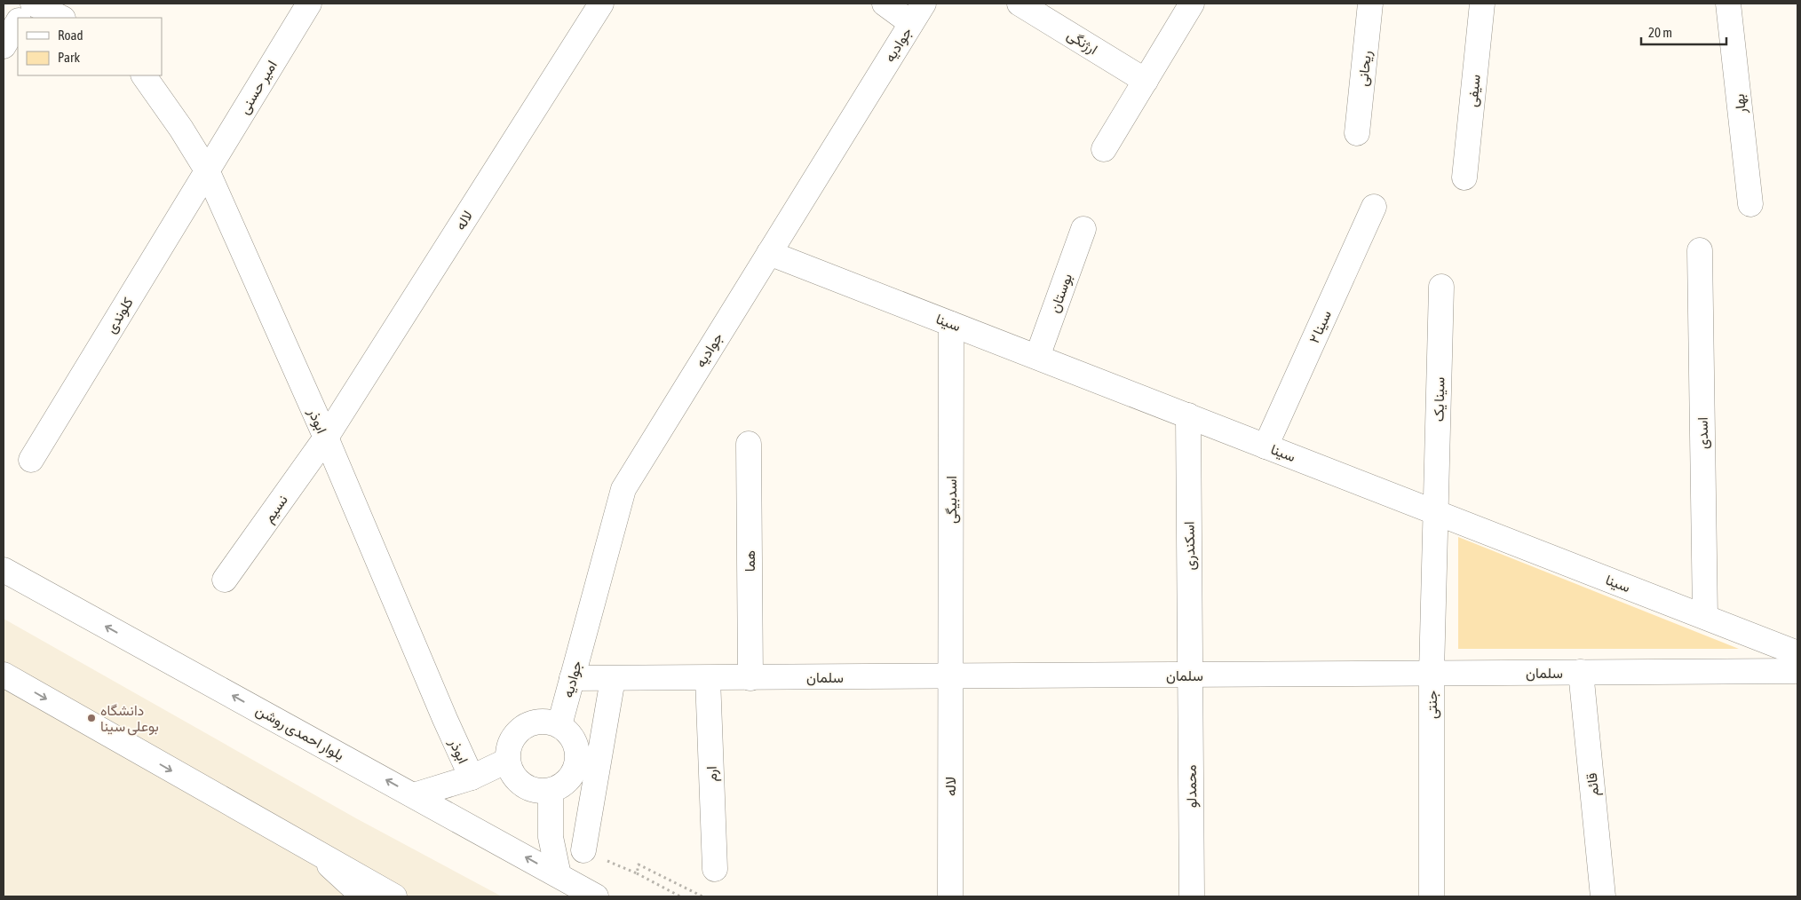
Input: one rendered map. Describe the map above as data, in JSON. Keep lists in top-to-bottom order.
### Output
{
  "streets": {
    "main road": [
      "ارژنگی",
      "جوادیه",
      "ریحانی",
      "امیر حسنی",
      "سیفی",
      "بهار",
      "لاله",
      "بوستان",
      "کلوندی",
      "سینا",
      "سینا ۲",
      "سینا یک",
      "ابوذر",
      "اسدی",
      "اسدبیگی",
      "نسیم",
      "اسکندری",
      "هما",
      "سلمان",
      "جنتی",
      "بلوار احمدی روشن",
      "ارم",
      "قائم",
      "محمدلو"
    ]
  },
  "crossings": [
    ["جوادیه", "سینا"],
    ["جوادیه", "سلمان"],
    ["امیر حسنی", "کلوندی"],
    ["امیر حسنی", "ابوذر"],
    ["لاله", "ابوذر"],
    ["لاله", "اسدبیگی"],
    ["لاله", "نسیم"],
    ["لاله", "سلمان"],
    ["بوستان", "سینا"],
    ["کلوندی", "ابوذر"],
    ["سینا", "سینا ۲"],
    ["سینا", "سینا یک"],
    ["سینا", "اسدی"],
    ["سینا", "اسدبیگی"],
    ["سینا", "اسکندری"],
    ["سینا", "جنتی"],
    ["سینا یک", "جنتی"],
    ["ابوذر", "نسیم"],
    ["اسدبیگی", "سلمان"],
    ["اسکندری", "سلمان"],
    ["اسکندری", "محمدلو"],
    ["هما", "سلمان"],
    ["سلمان", "جنتی"],
    ["سلمان", "ارم"],
    ["سلمان", "قائم"],
    ["سلمان", "محمدلو"]
  ],
  "places": ["دانشگاه بوعلی سینا"],
  "legend": ["Road", "Park"],
  "scale_bar": "20 m"
}
